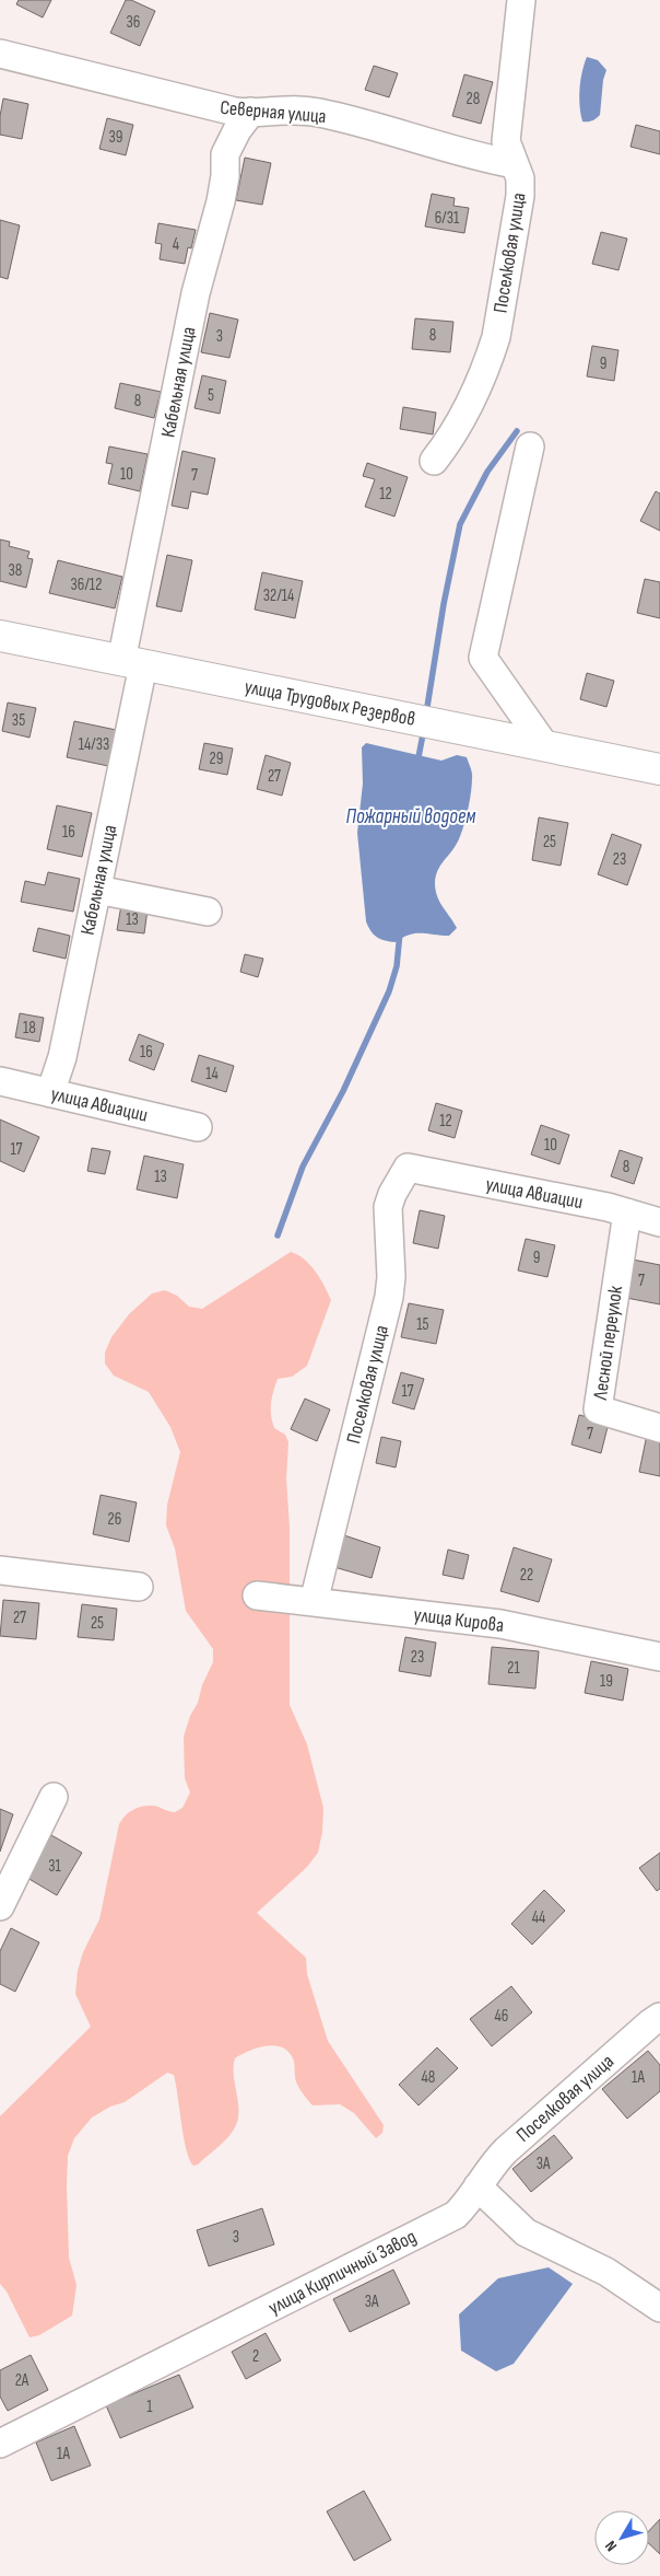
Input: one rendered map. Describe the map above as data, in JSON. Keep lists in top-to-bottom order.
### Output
{
  "streets": {
    "main road": ["улица Трудовых Резервов"],
    "street": [
      "Северная улица",
      "Поселковая улица",
      "Кабельная улица",
      "улица Авиации",
      "Лесной переулок",
      "улица Кирова",
      "улица Кирпичный Завод"
    ]
  },
  "crossings": [
    ["Северная улица", "Поселковая улица"],
    ["Северная улица", "Кабельная улица"],
    ["Поселковая улица", "улица Авиации"],
    ["Поселковая улица", "улица Кирова"],
    ["Поселковая улица", "улица Кирпичный Завод"],
    ["Кабельная улица", "улица Трудовых Резервов"],
    ["Кабельная улица", "улица Авиации"],
    ["улица Авиации", "Лесной переулок"]
  ],
  "water": ["Пожарный водоем"],
  "house_numbers": [
    "36",
    "28",
    "39",
    "6/31",
    "4",
    "8",
    "3",
    "9",
    "5",
    "8",
    "10",
    "7",
    "12",
    "38",
    "36/12",
    "32/14",
    "35",
    "14/33",
    "29",
    "27",
    "16",
    "25",
    "23",
    "13",
    "18",
    "16",
    "14",
    "12",
    "10",
    "17",
    "8",
    "13",
    "9",
    "7",
    "15",
    "17",
    "7",
    "26",
    "22",
    "27",
    "25",
    "23",
    "21",
    "19",
    "31",
    "44",
    "46",
    "48",
    "1А",
    "3А",
    "3",
    "3А",
    "2",
    "2А",
    "1",
    "1А"
  ],
  "north": "bottom left"
}
